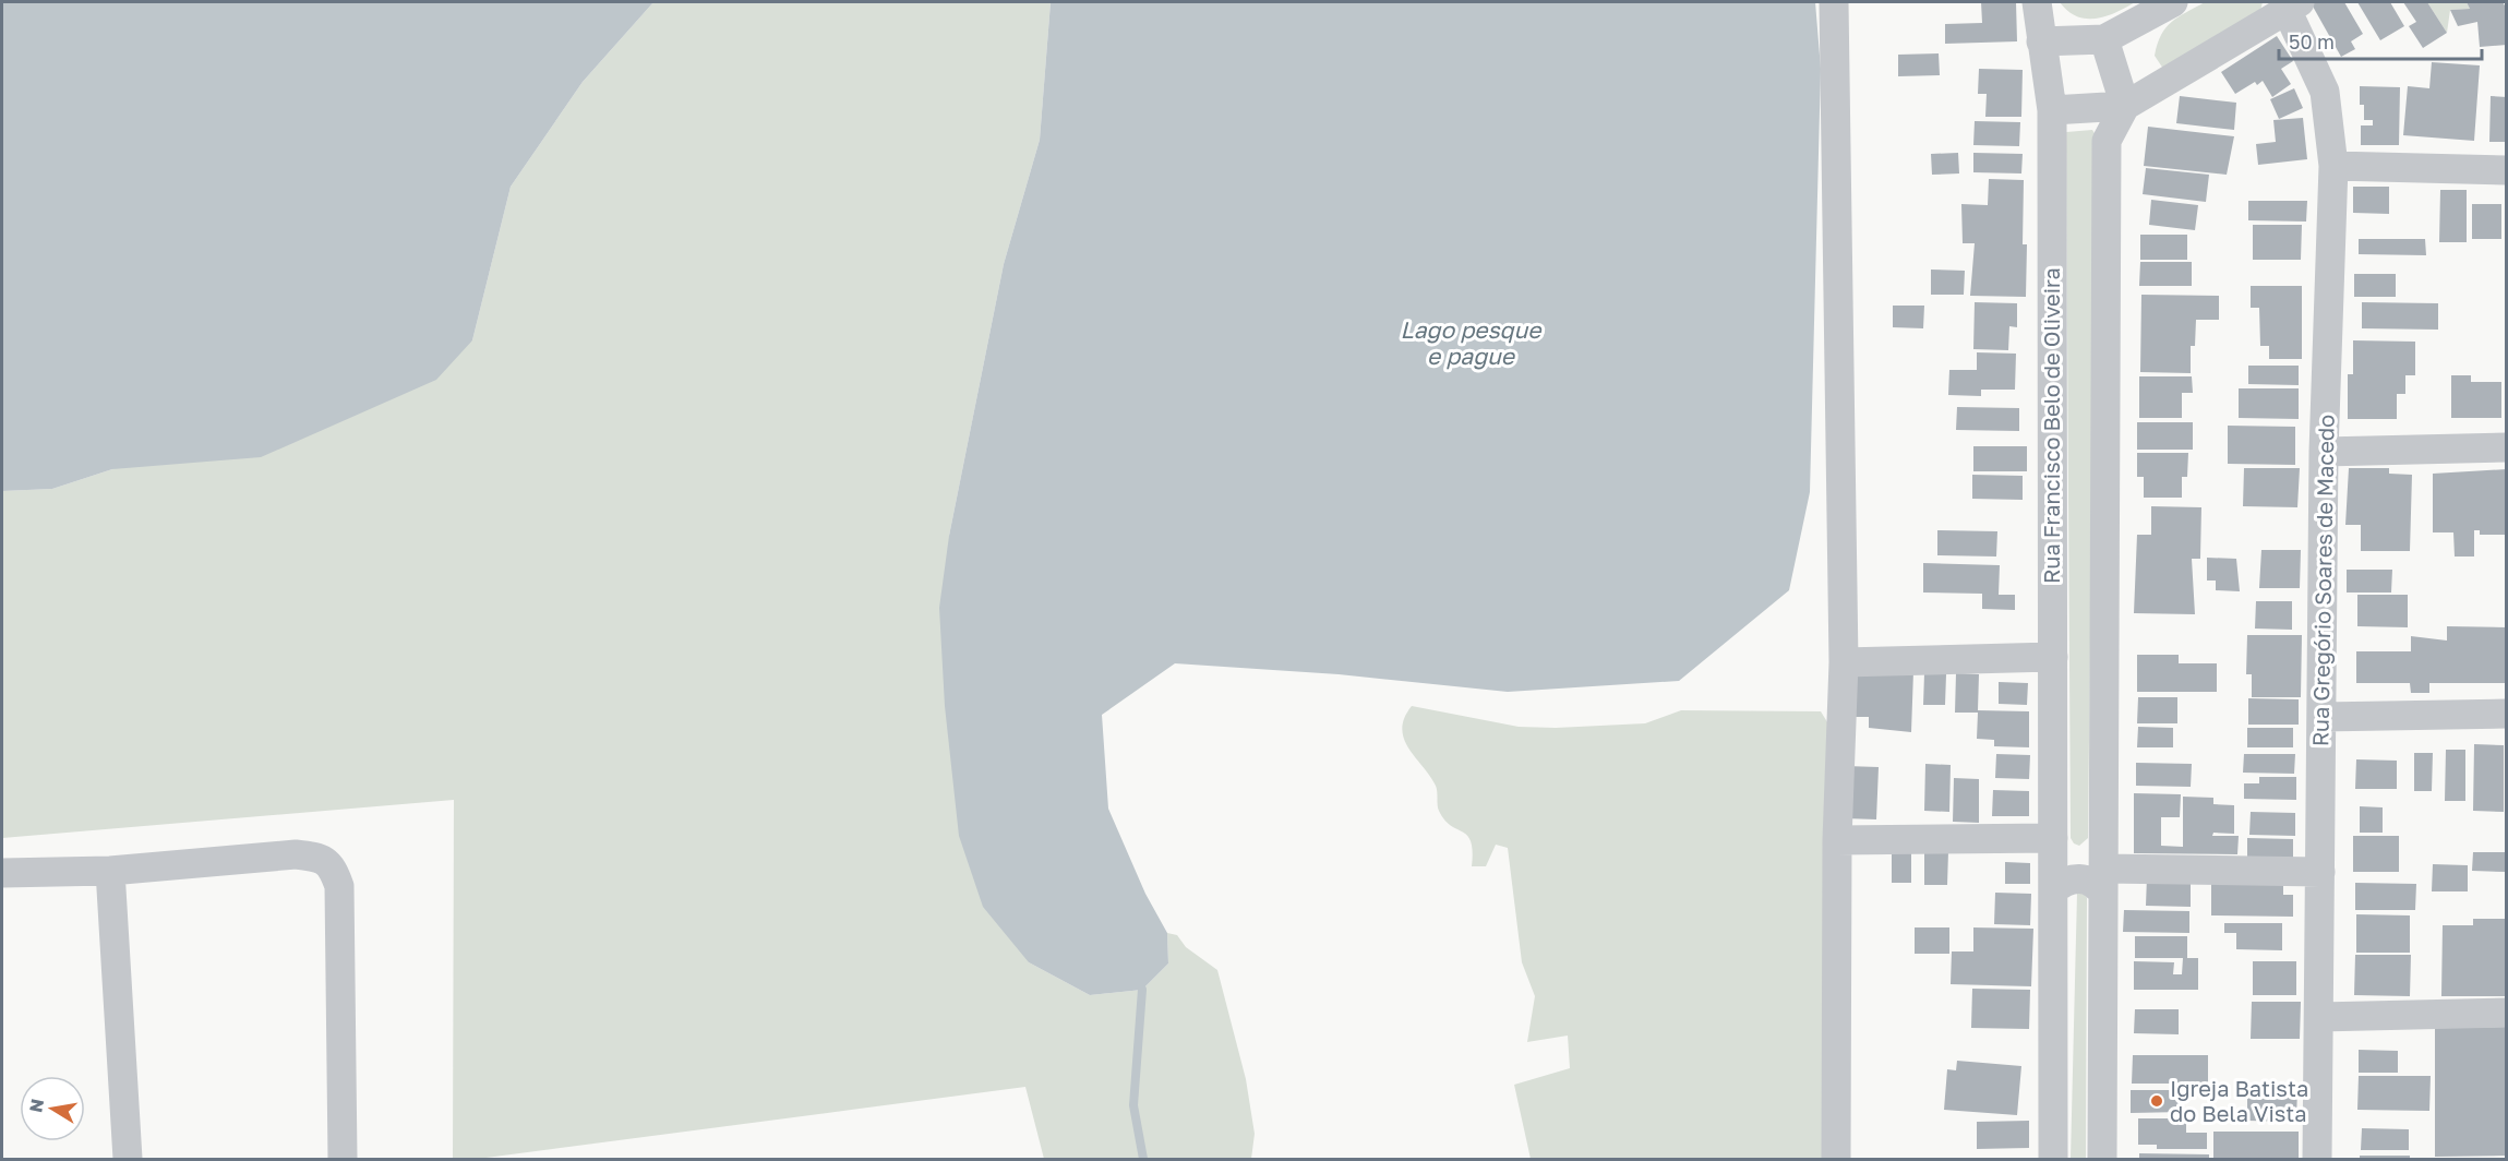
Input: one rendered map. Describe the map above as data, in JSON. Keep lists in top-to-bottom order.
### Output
{
  "streets": {
    "street": ["Rua Francisco Belo de Oliveira", "Rua Gregório Soares de Macedo"]
  },
  "water": ["Lago pesque e pague"],
  "places": ["Igreja Batista do Bela Vista"],
  "scale_bar": "50 m",
  "north": "left"
}
